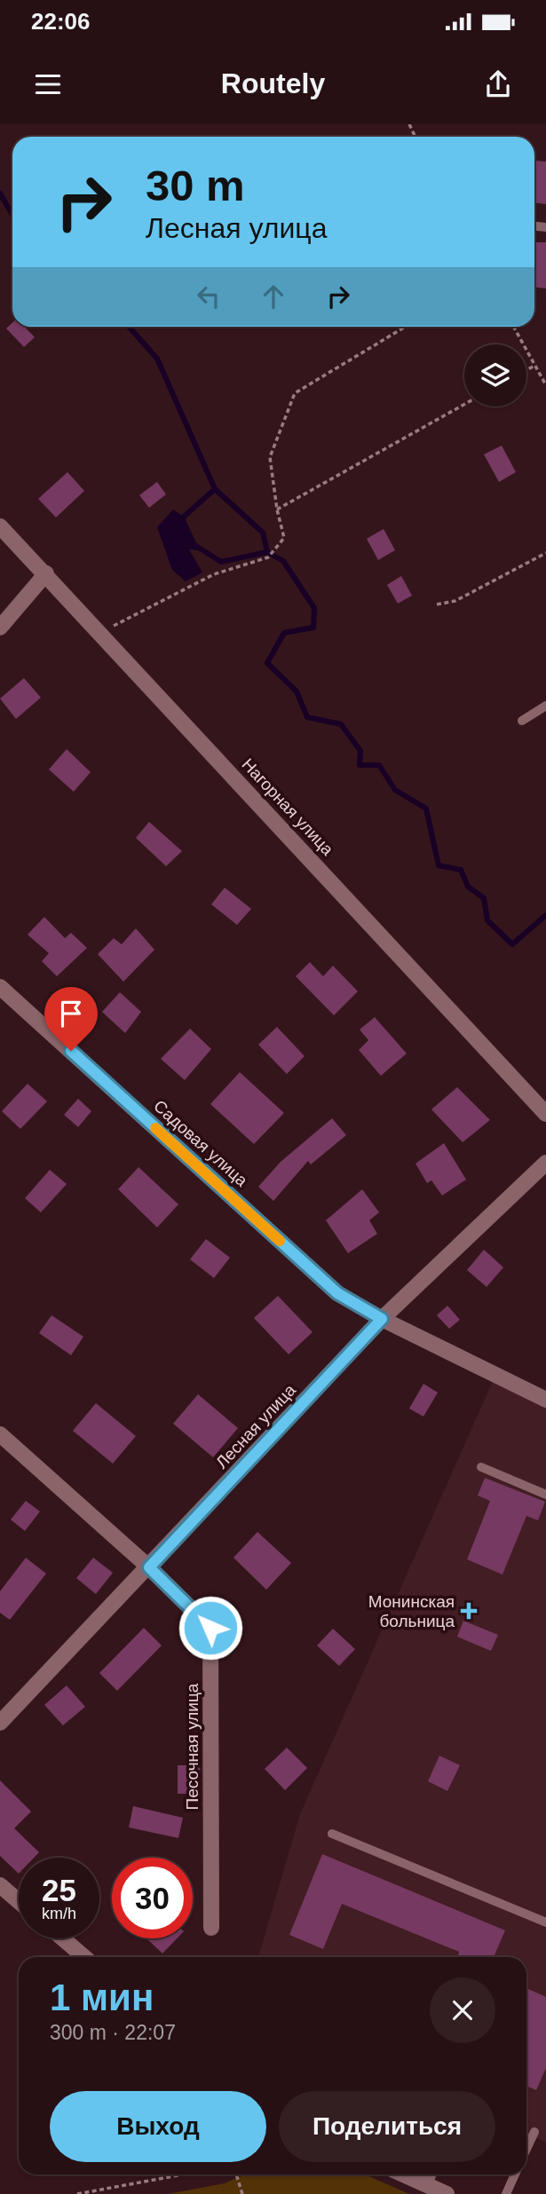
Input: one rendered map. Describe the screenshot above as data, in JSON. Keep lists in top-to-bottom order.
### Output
{
  "streets": {
    "street": [
      "Нагорная улица",
      "Садовая улица",
      "Лесная улица",
      "Песочная улица"
    ]
  },
  "crossings": [
    ["Садовая улица", "Лесная улица"],
    ["Лесная улица", "Песочная улица"]
  ],
  "places": {
    "health": ["Монинская больница"]
  },
  "page": {
    "status": "22:06",
    "header": "Routely",
    "turn": ["30 m", "Лесная улица"],
    "speed": "25 km/h",
    "limit": "30",
    "heading": ["1 мин", "300 m · 22:07"],
    "buttons": ["Выход", "Поделиться"]
  }
}
